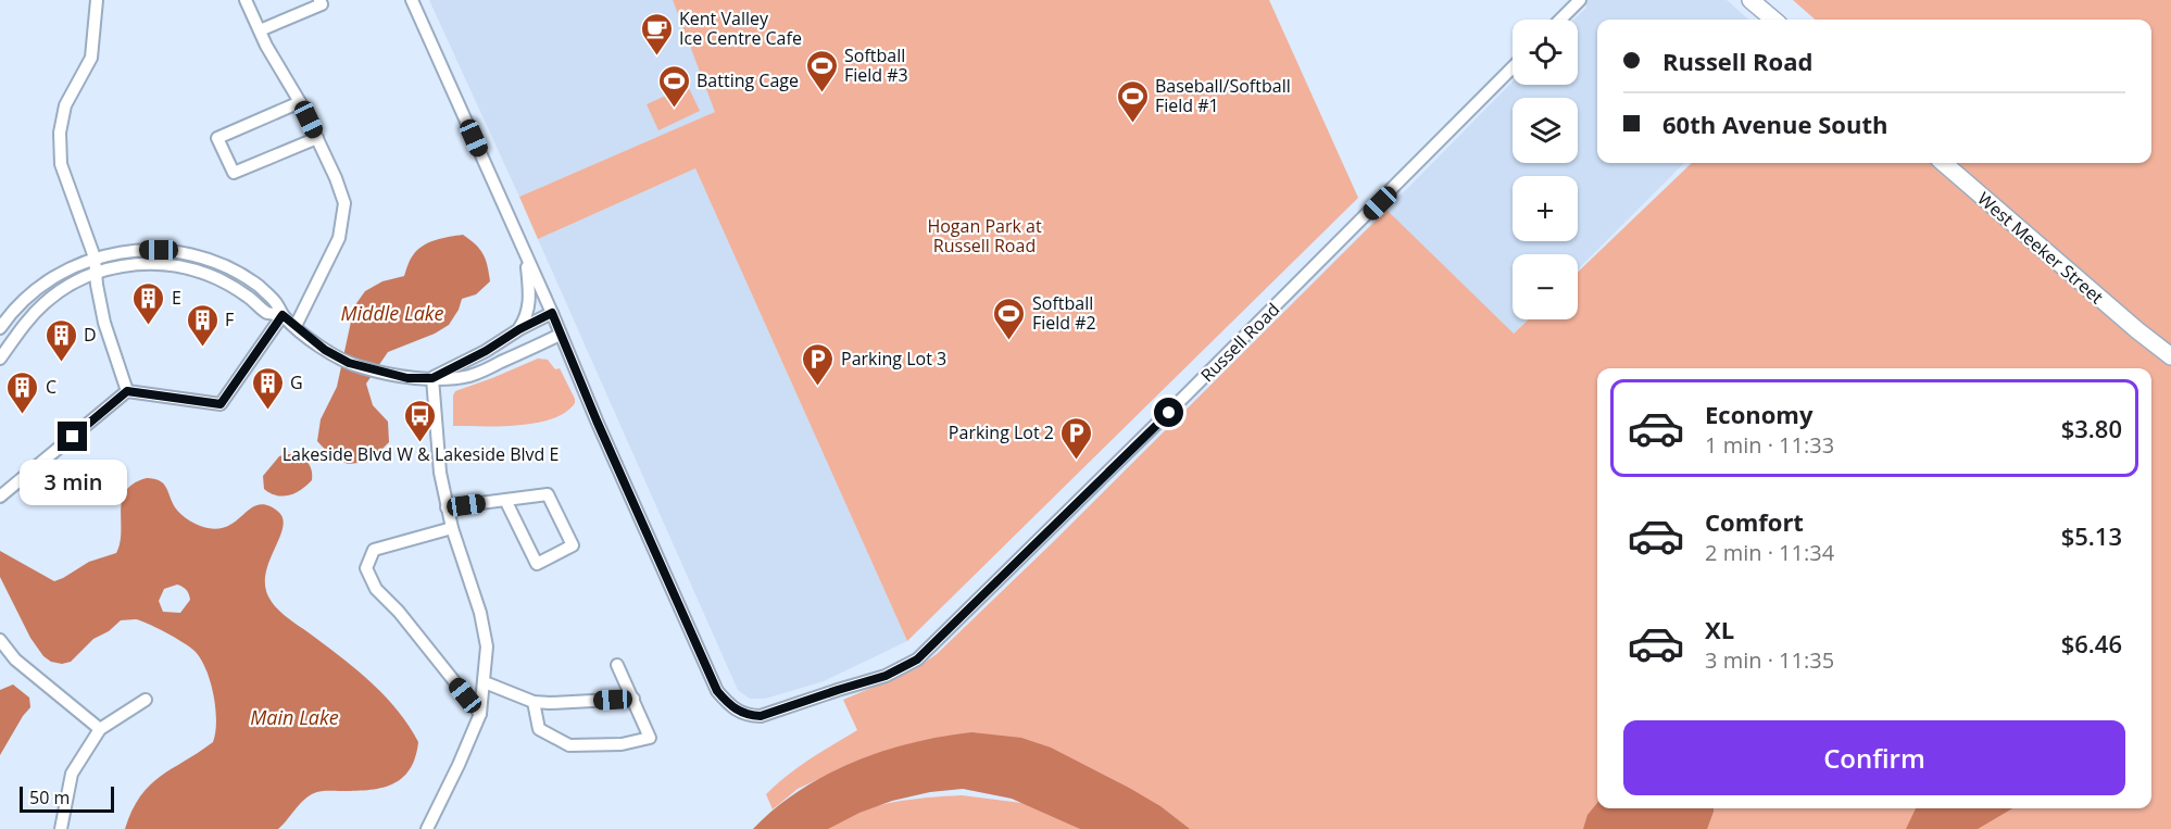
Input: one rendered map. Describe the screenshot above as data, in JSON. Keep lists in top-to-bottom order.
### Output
{
  "streets": {
    "main road": ["West Meeker Street"],
    "street": ["Russell Road"]
  },
  "water": ["Middle Lake", "Main Lake"],
  "parks": ["Hogan Park at Russell Road"],
  "places": {
    "cafe": ["Kent Valley Ice Centre Cafe"],
    "sports": [
      "Softball Field #3",
      "Batting Cage",
      "Baseball/Softball Field #1",
      "Softball Field #2"
    ],
    "building": [
      "E",
      "F",
      "D",
      "G",
      "C"
    ],
    "parking": ["Parking Lot 3", "Parking Lot 2"],
    "bus stop": ["Lakeside Blvd W & Lakeside Blvd E"]
  },
  "scale_bar": "50 m",
  "page": {
    "map_buttons": ["+", "−"],
    "banner": ["Russell Road", "60th Avenue South"],
    "list": [
      {
        "name": "Economy",
        "note": "1 min · 11:33",
        "value": "$3.80"
      },
      {
        "name": "Comfort",
        "note": "2 min · 11:34",
        "value": "$5.13"
      },
      {
        "name": "XL",
        "note": "3 min · 11:35",
        "value": "$6.46"
      }
    ],
    "bubble": "3 min",
    "buttons": "Confirm",
    "scale": "50 m"
  }
}
